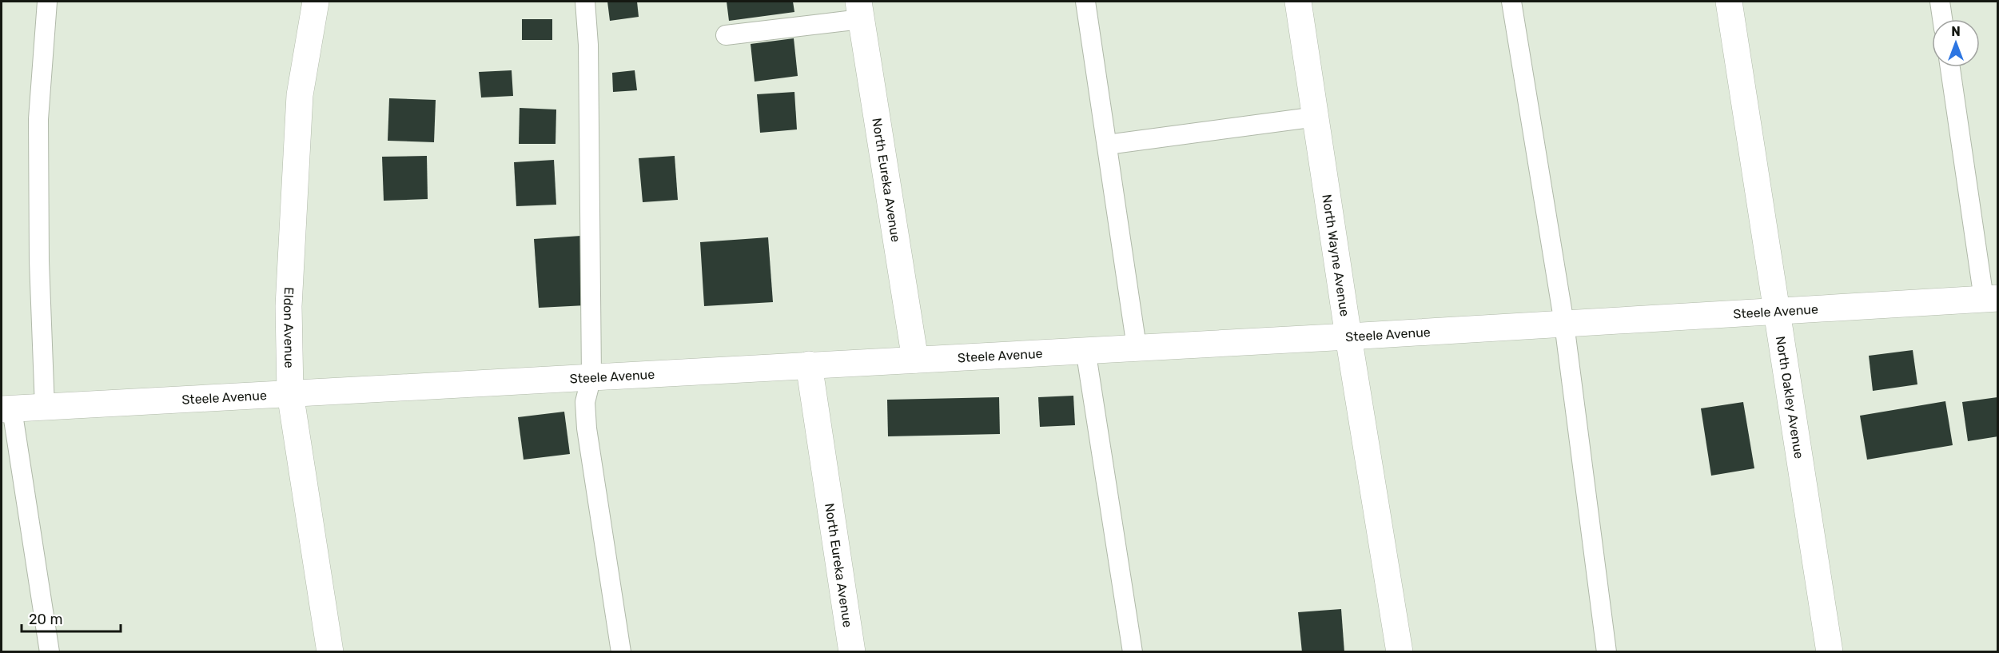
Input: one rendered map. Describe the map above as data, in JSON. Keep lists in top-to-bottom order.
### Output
{
  "streets": {
    "street": [
      "North Eureka Avenue",
      "North Wayne Avenue",
      "Steele Avenue",
      "Eldon Avenue",
      "North Oakley Avenue"
    ]
  },
  "crossings": [
    ["North Eureka Avenue", "Steele Avenue"],
    ["North Wayne Avenue", "Steele Avenue"],
    ["Steele Avenue", "Eldon Avenue"],
    ["Steele Avenue", "North Oakley Avenue"]
  ],
  "scale_bar": "20 m",
  "north": "top"
}
